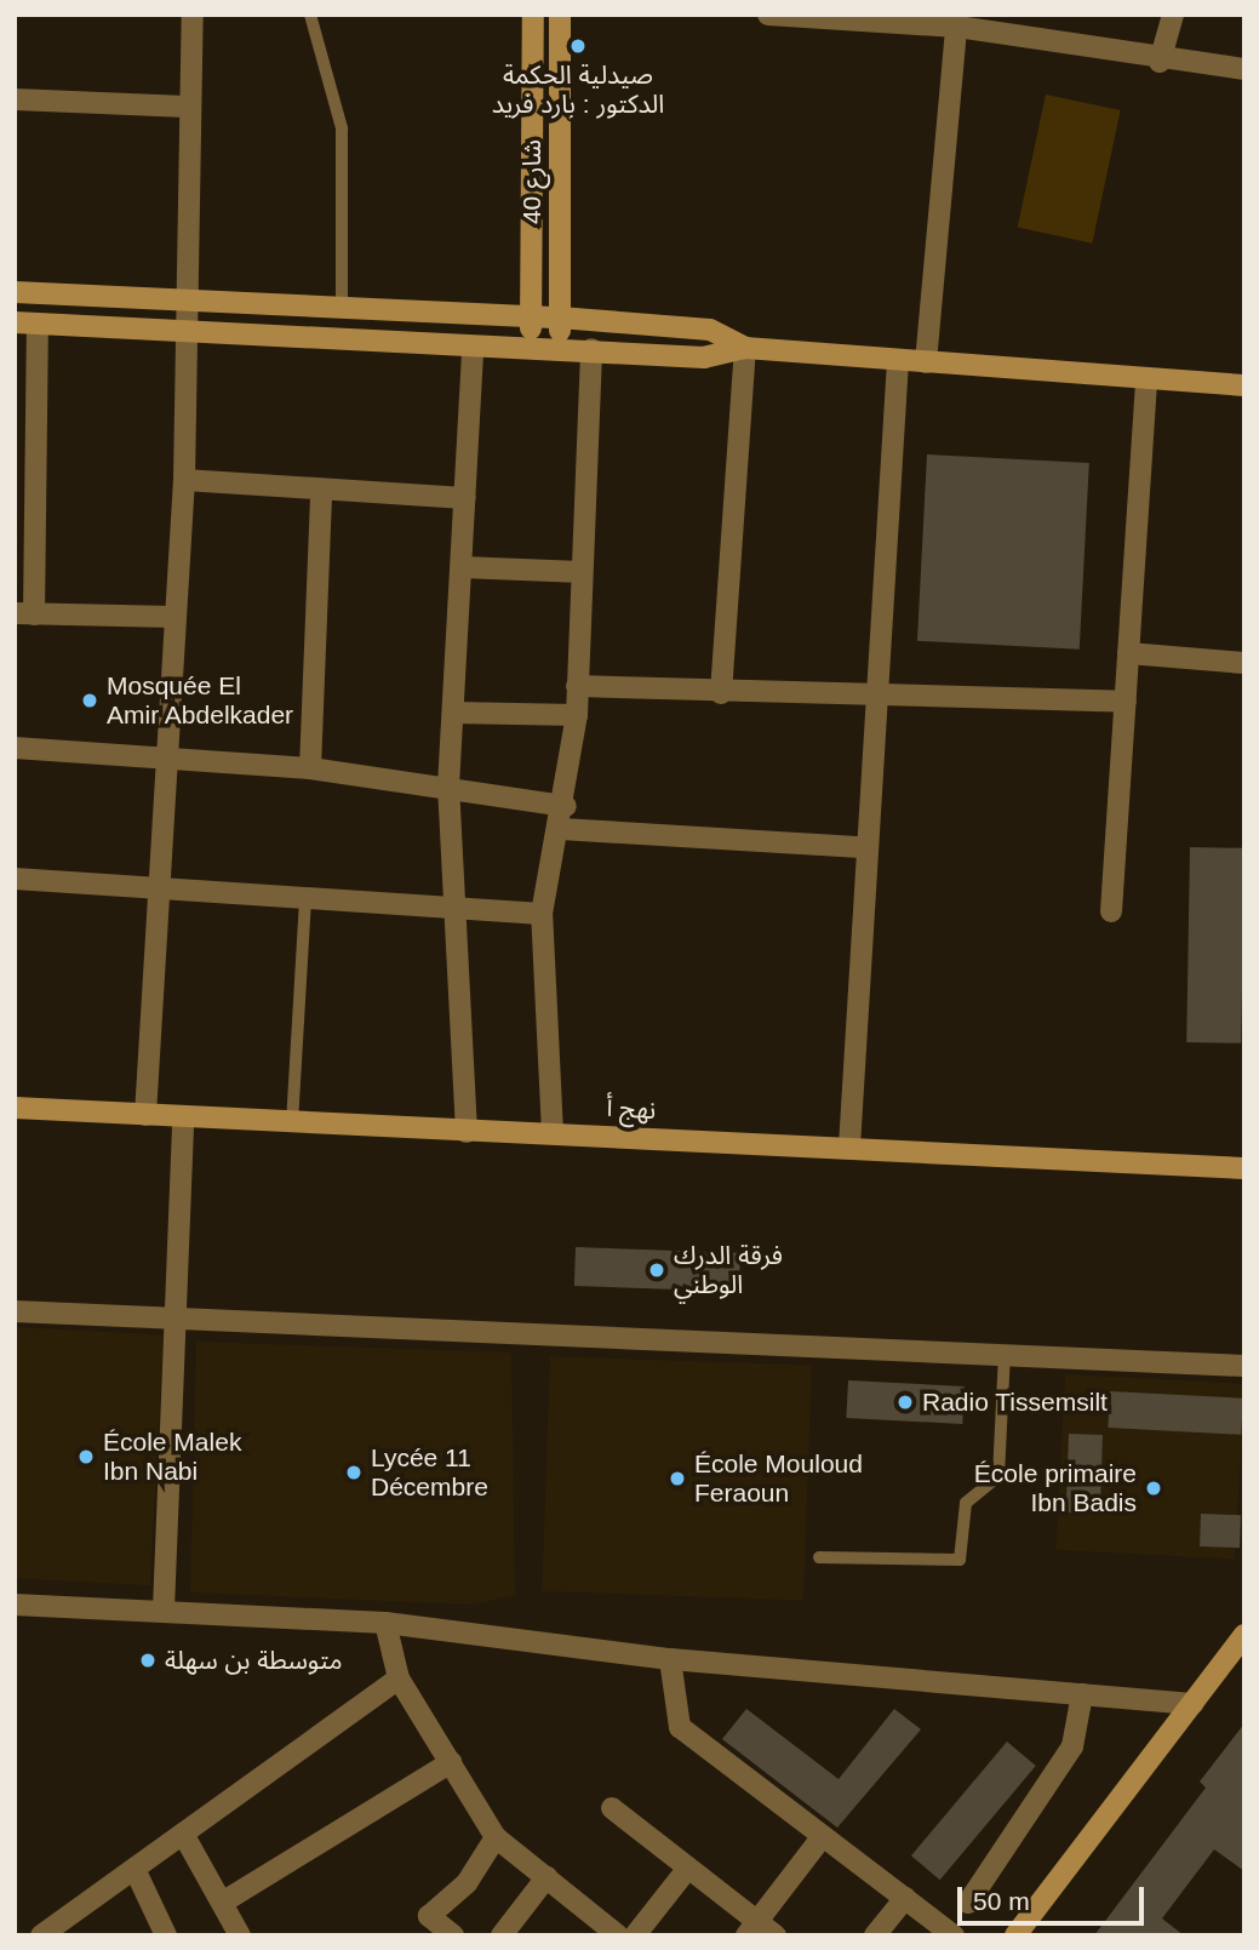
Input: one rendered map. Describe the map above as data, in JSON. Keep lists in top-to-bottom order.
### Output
{
  "streets": {
    "street": ["شارع 40", "نهج أ"]
  },
  "places": [
    "صيدلية الحكمة الدكتور : بارد فريد",
    "Mosquée El Amir Abdelkader",
    "فرقة الدرك الوطني",
    "Radio Tissemsilt",
    "École Malek Ibn Nabi",
    "Lycée 11 Décembre",
    "École Mouloud Feraoun",
    "École primaire Ibn Badis",
    "متوسطة بن سهلة"
  ],
  "scale_bar": "50 m"
}
